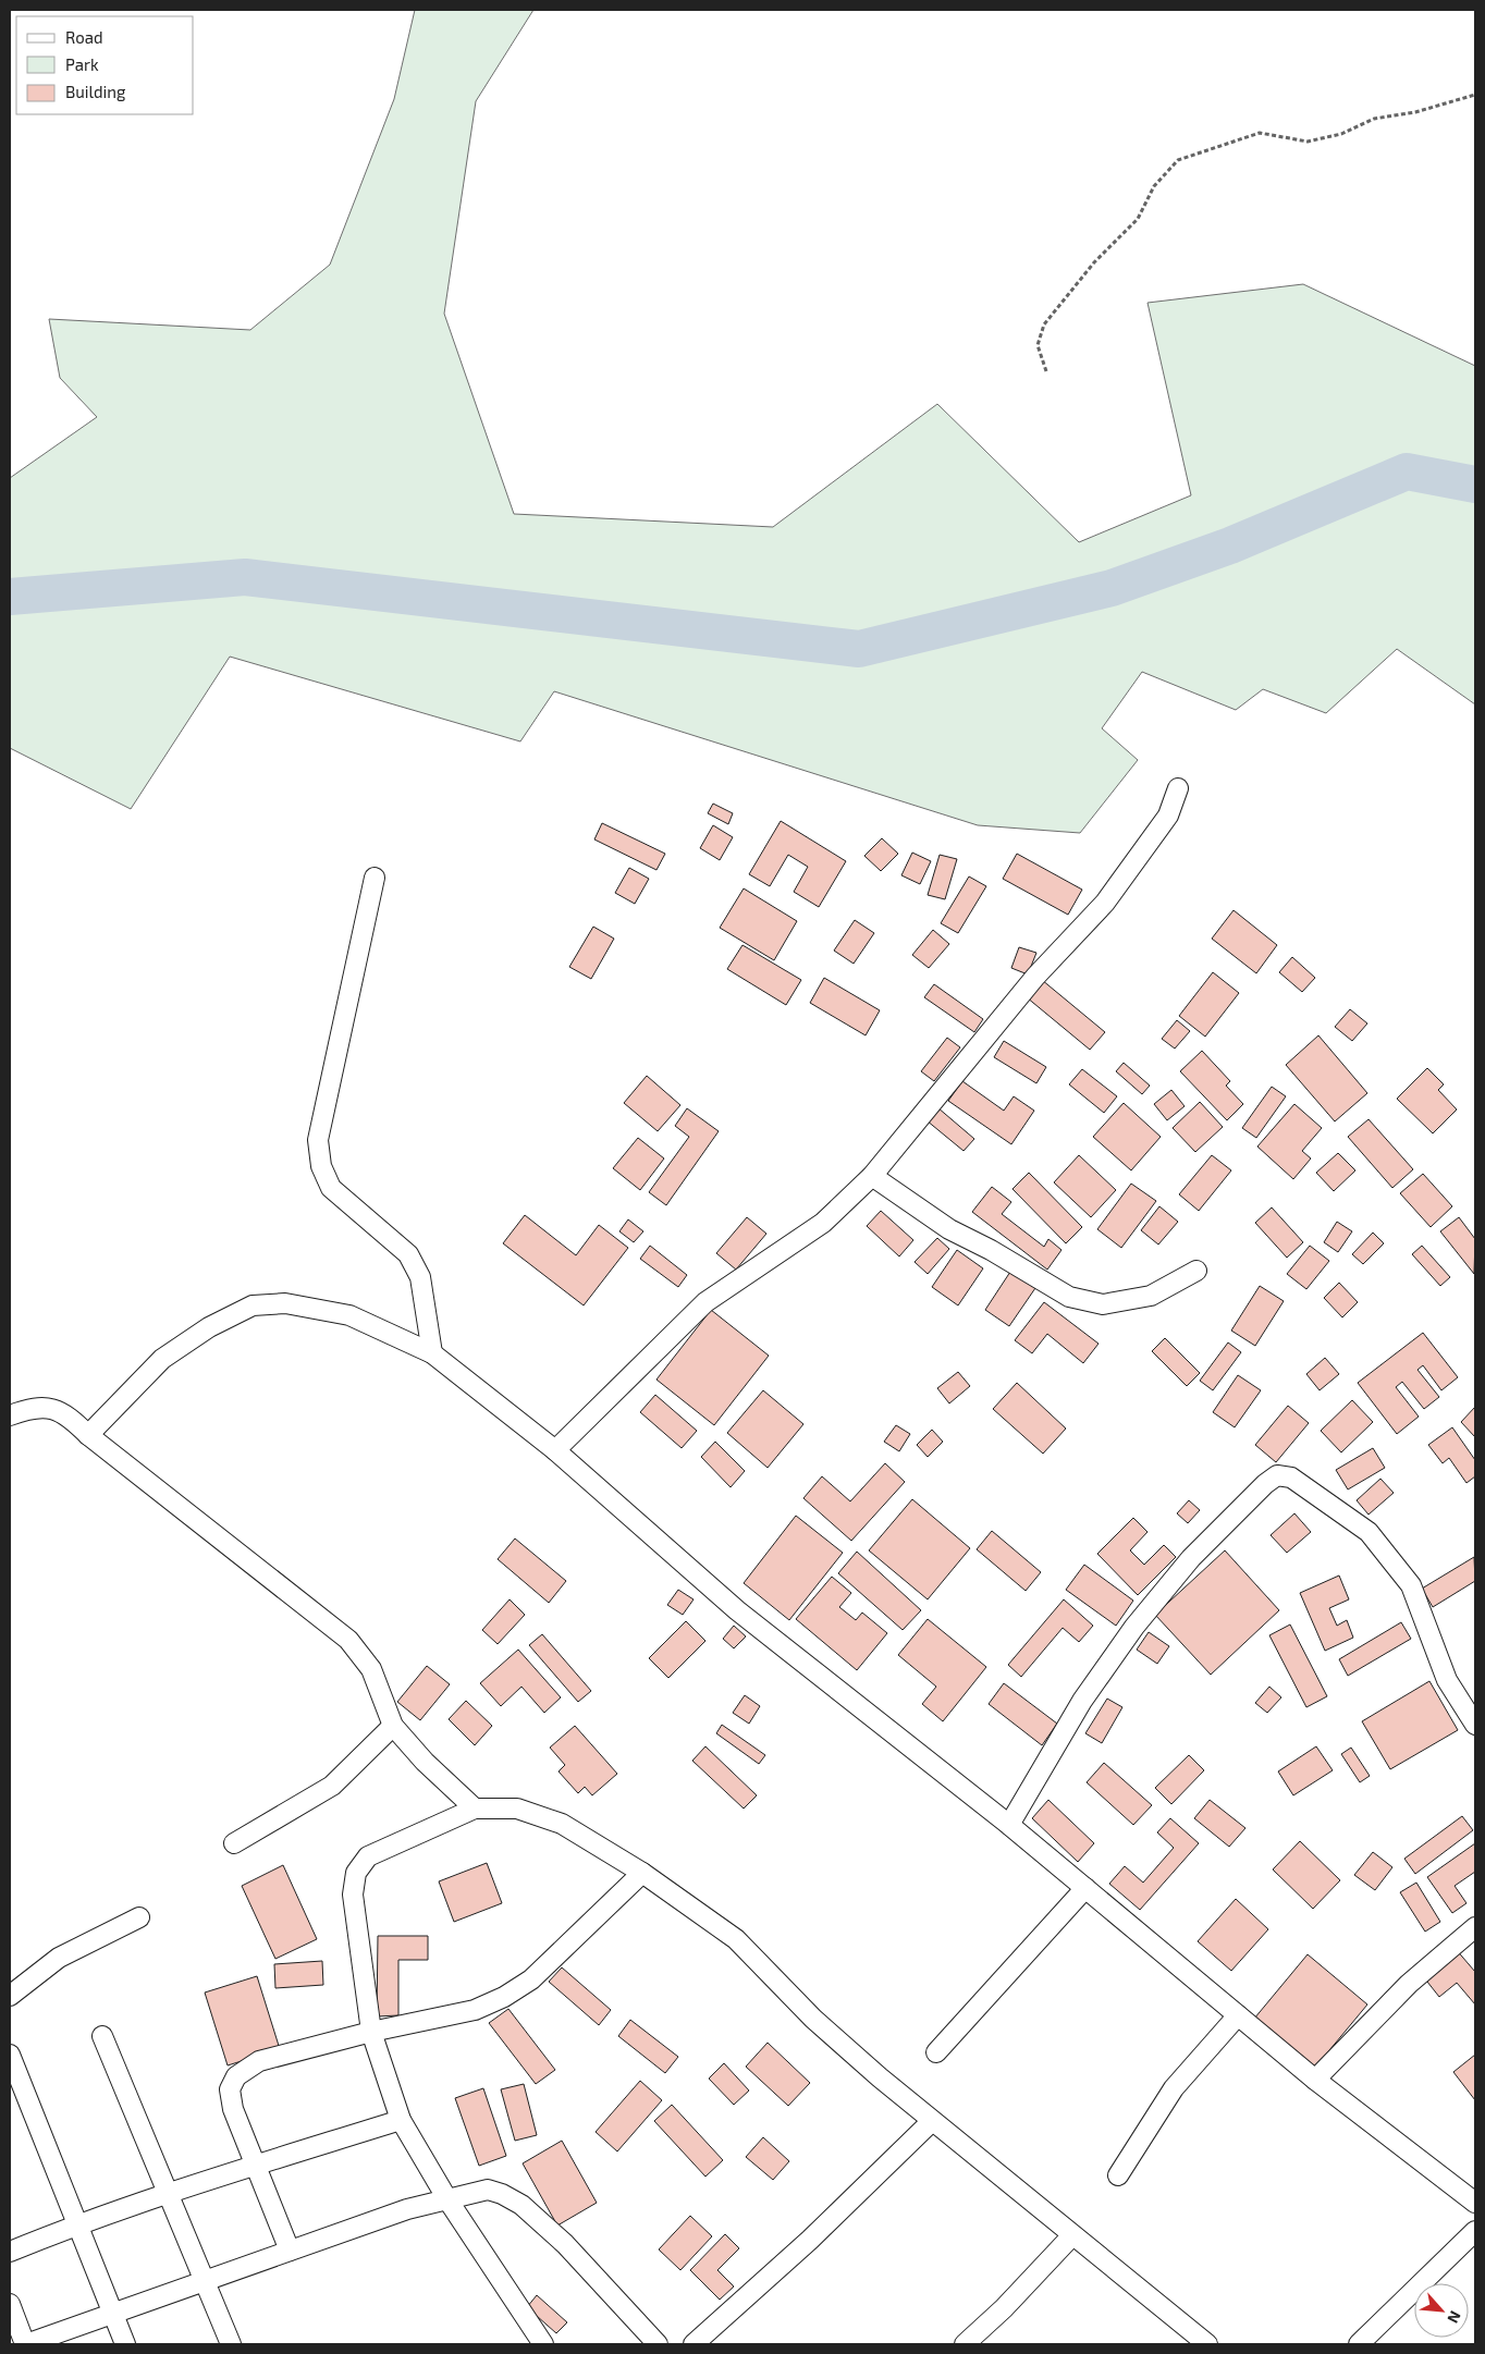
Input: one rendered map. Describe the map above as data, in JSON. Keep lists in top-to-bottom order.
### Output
{
  "legend": ["Road", "Park", "Building"],
  "north": "bottom right"
}
